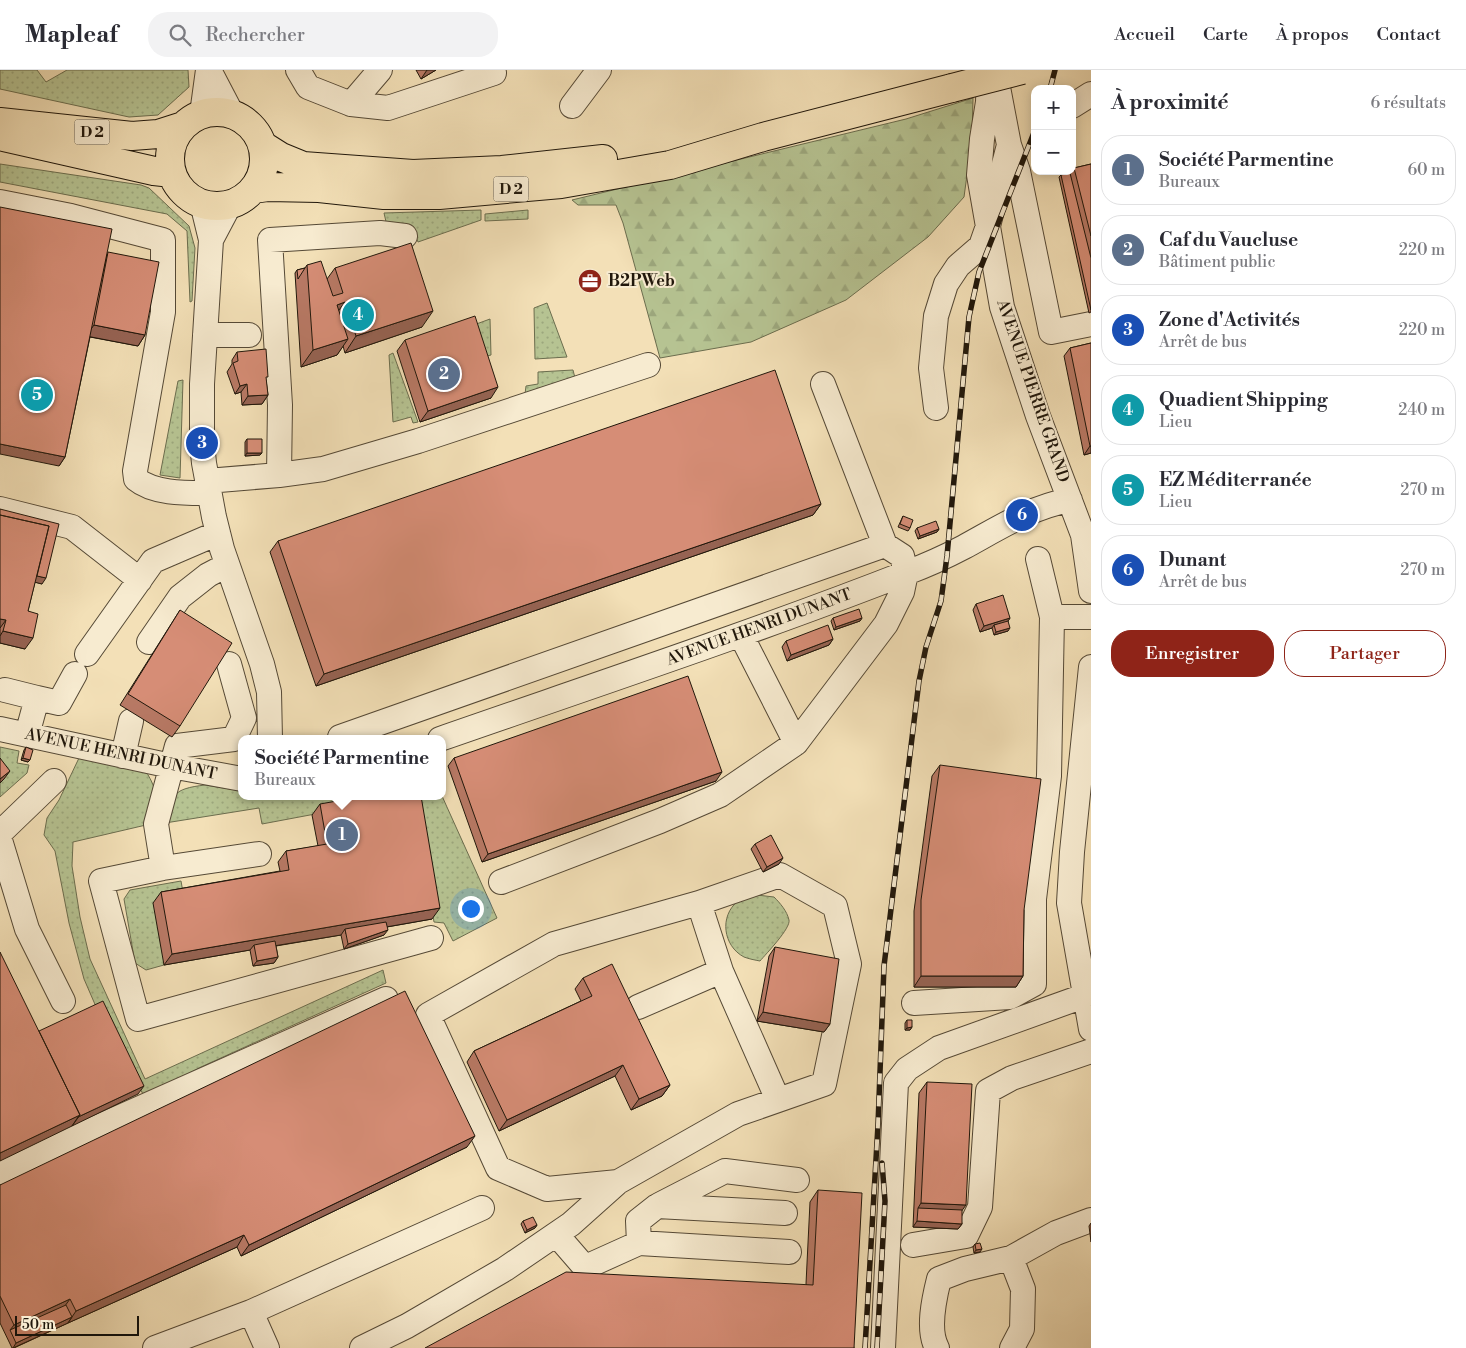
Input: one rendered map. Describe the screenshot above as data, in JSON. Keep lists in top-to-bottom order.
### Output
{
  "streets": {
    "main road": ["D 2"],
    "street": ["AVENUE PIERRE GRAND", "AVENUE HENRI DUNANT"]
  },
  "crossings": [
    ["AVENUE PIERRE GRAND", "AVENUE HENRI DUNANT"]
  ],
  "places": {
    "office": ["B2PWeb"]
  },
  "scale_bar": "50 m",
  "page": {
    "header": "Mapleaf",
    "search": "Rechercher",
    "nav": [
      "Accueil",
      "Carte",
      "À propos",
      "Contact"
    ],
    "heading": ["À proximité", "6 résultats"],
    "map_buttons": ["+", "−"],
    "list": [
      {
        "mark": "1",
        "name": "Société Parmentine",
        "note": "Bureaux",
        "value": "60 m"
      },
      {
        "mark": "2",
        "name": "Caf du Vaucluse",
        "note": "Bâtiment public",
        "value": "220 m"
      },
      {
        "mark": "3",
        "name": "Zone d'Activités",
        "note": "Arrêt de bus",
        "value": "220 m"
      },
      {
        "mark": "4",
        "name": "Quadient Shipping",
        "note": "Lieu",
        "value": "240 m"
      },
      {
        "mark": "5",
        "name": "EZ Méditerranée",
        "note": "Lieu",
        "value": "270 m"
      },
      {
        "mark": "6",
        "name": "Dunant",
        "note": "Arrêt de bus",
        "value": "270 m"
      }
    ],
    "pins": [
      "4",
      "2",
      "5",
      "3",
      "6",
      "1"
    ],
    "buttons": ["Enregistrer", "Partager"],
    "popup": ["Société Parmentine", "Bureaux"],
    "scale": "50 m"
  }
}
